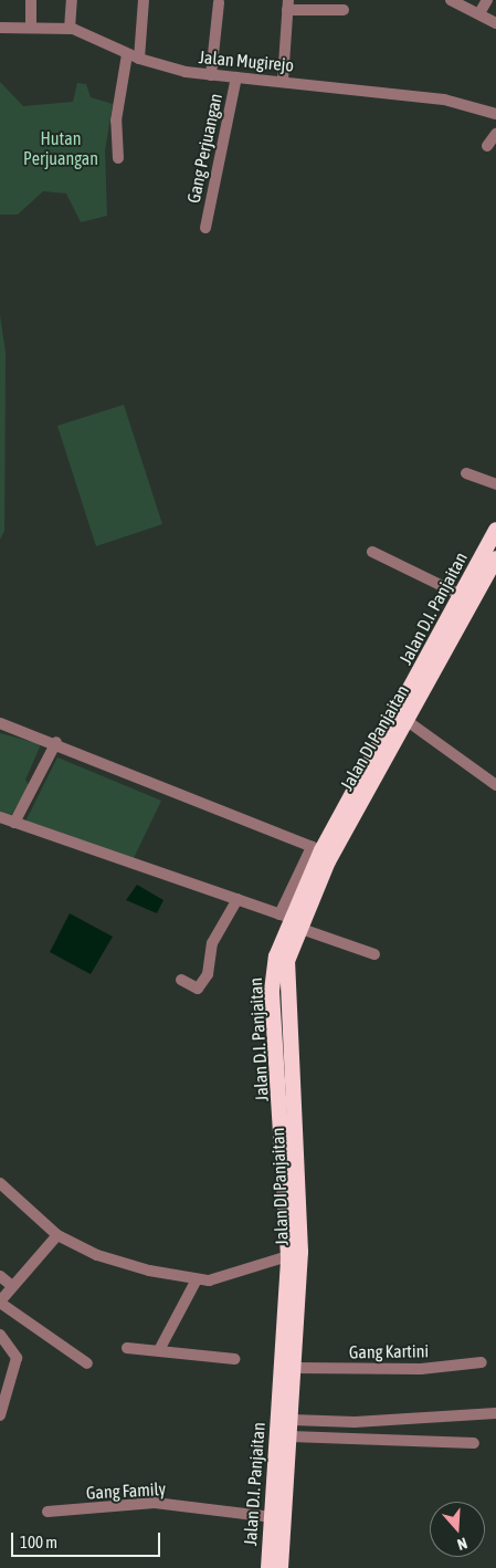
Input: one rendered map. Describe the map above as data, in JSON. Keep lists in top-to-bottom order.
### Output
{
  "streets": {
    "highway": ["Jalan D.I. Panjaitan", "Jalan DI Panjaitan"],
    "street": [
      "Jalan Mugirejo",
      "Gang Perjuangan",
      "Gang Kartini",
      "Gang Family"
    ]
  },
  "crossings": [
    ["Jalan Mugirejo", "Gang Perjuangan"],
    ["Jalan D.I. Panjaitan", "Jalan DI Panjaitan"],
    ["Jalan D.I. Panjaitan", "Gang Family"],
    ["Jalan DI Panjaitan", "Gang Kartini"]
  ],
  "parks": ["Hutan Perjuangan"],
  "scale_bar": "100 m",
  "north": "bottom"
}
